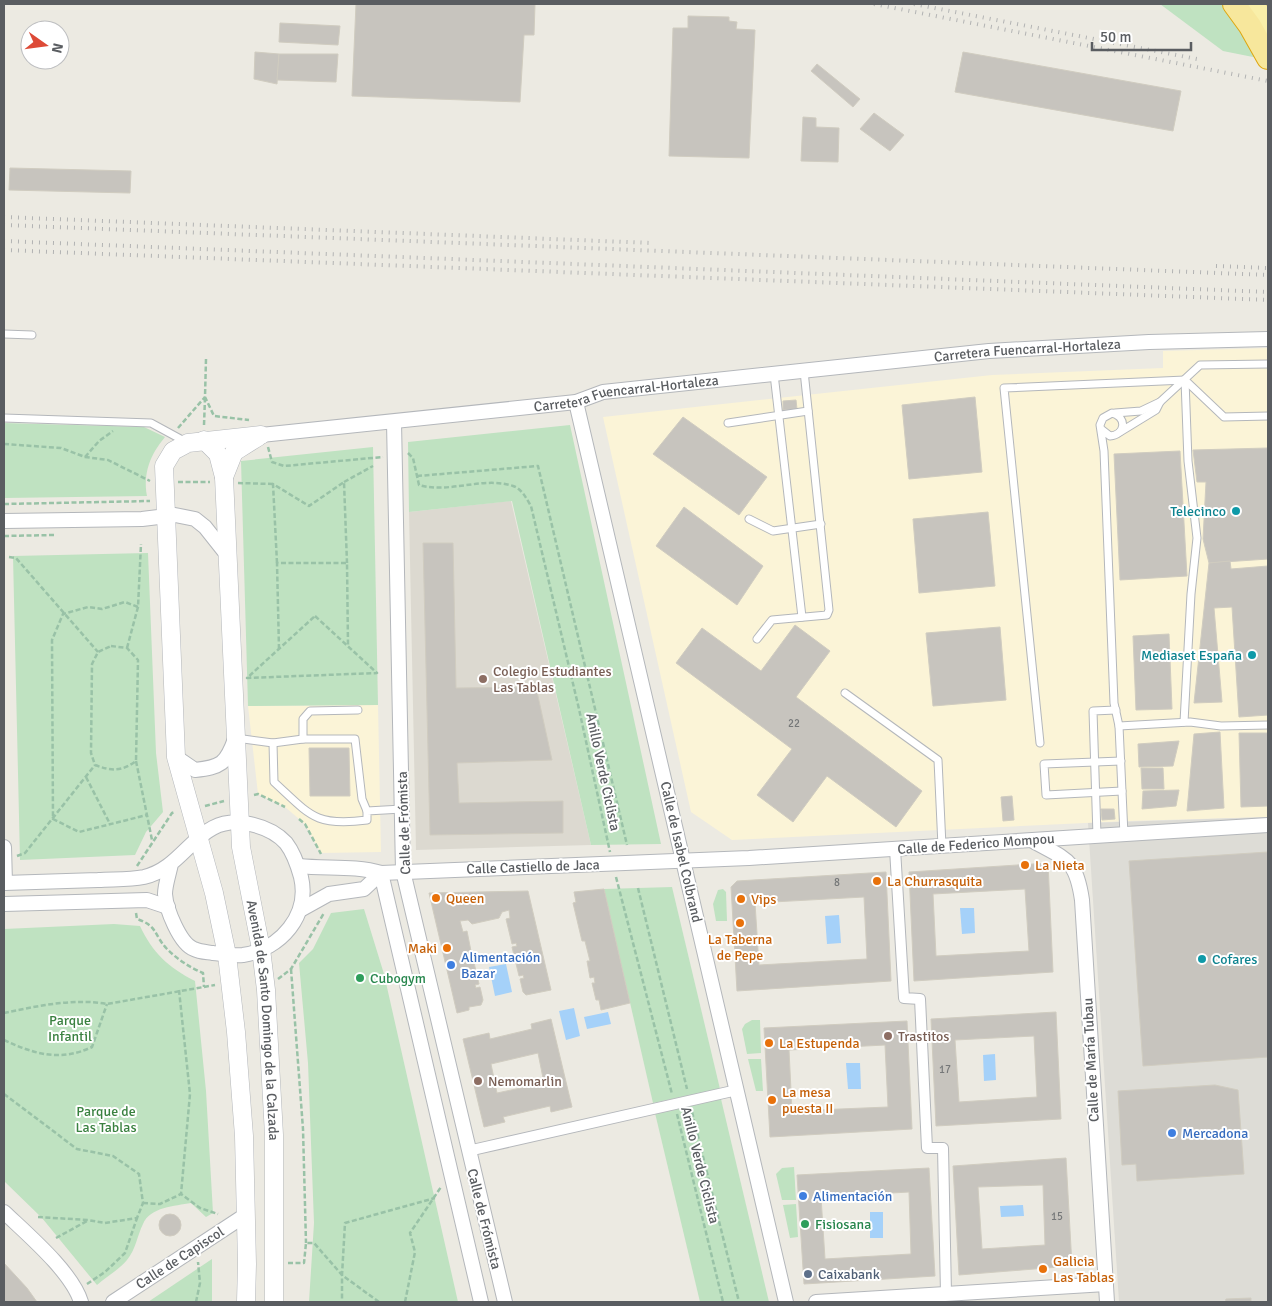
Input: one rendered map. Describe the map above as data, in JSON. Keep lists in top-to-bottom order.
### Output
{
  "streets": {
    "street": [
      "Carretera Fuencarral-Hortaleza",
      "Calle de Frómista",
      "Calle de Federico Mompou",
      "Calle de Isabel Colbrand",
      "Calle Castiello de Jaca",
      "Avenida de Santo Domingo de la Calzada",
      "Calle de María Tubau",
      "Calle de Capiscol"
    ],
    "path": ["Anillo Verde Ciclista"]
  },
  "crossings": [
    ["Carretera Fuencarral-Hortaleza", "Calle de Frómista"],
    ["Carretera Fuencarral-Hortaleza", "Calle de Isabel Colbrand"],
    ["Carretera Fuencarral-Hortaleza", "Avenida de Santo Domingo de la Calzada"],
    ["Anillo Verde Ciclista", "Calle Castiello de Jaca"],
    ["Calle de Frómista", "Calle Castiello de Jaca"],
    ["Calle de Federico Mompou", "Calle de Isabel Colbrand"],
    ["Calle de Federico Mompou", "Calle Castiello de Jaca"],
    ["Calle de Federico Mompou", "Calle de María Tubau"],
    ["Calle de Isabel Colbrand", "Calle Castiello de Jaca"],
    ["Avenida de Santo Domingo de la Calzada", "Calle de Capiscol"]
  ],
  "parks": ["Parque Infantil", "Parque de Las Tablas"],
  "places": [
    "Telecinco",
    "Mediaset España",
    "Colegio Estudiantes Las Tablas",
    "La Nieta",
    "La Churrasquita",
    "Queen",
    "Vips",
    "La Taberna de Pepe",
    "Maki",
    "Cofares",
    "Alimentación Bazar",
    "Cubogym",
    "Trastitos",
    "La Estupenda",
    "Nemomarlin",
    "La mesa puesta II",
    "Mercadona",
    "Alimentación",
    "Fisiosana",
    "Galicia Las Tablas",
    "Caixabank"
  ],
  "house_numbers": [
    "22",
    "8",
    "17",
    "15"
  ],
  "scale_bar": "50 m",
  "north": "right"
}
